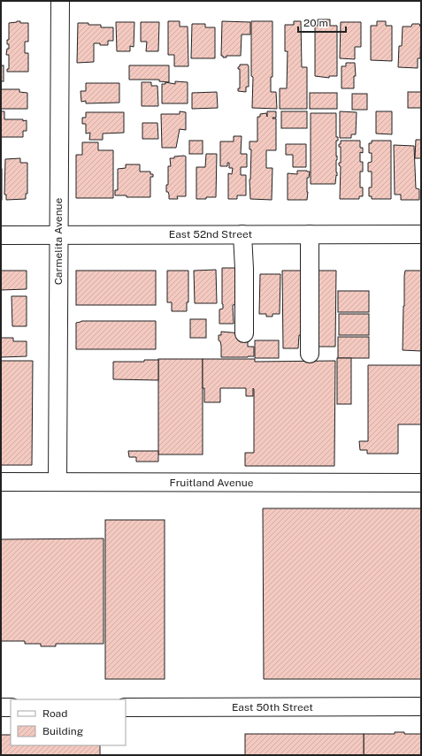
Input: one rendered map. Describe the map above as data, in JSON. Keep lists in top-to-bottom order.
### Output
{
  "streets": {
    "street": [
      "East 52nd Street",
      "Carmelita Avenue",
      "Fruitland Avenue",
      "East 50th Street"
    ]
  },
  "crossings": [
    ["East 52nd Street", "Carmelita Avenue"],
    ["Carmelita Avenue", "Fruitland Avenue"]
  ],
  "legend": ["Road", "Building"],
  "scale_bar": "20 m"
}
